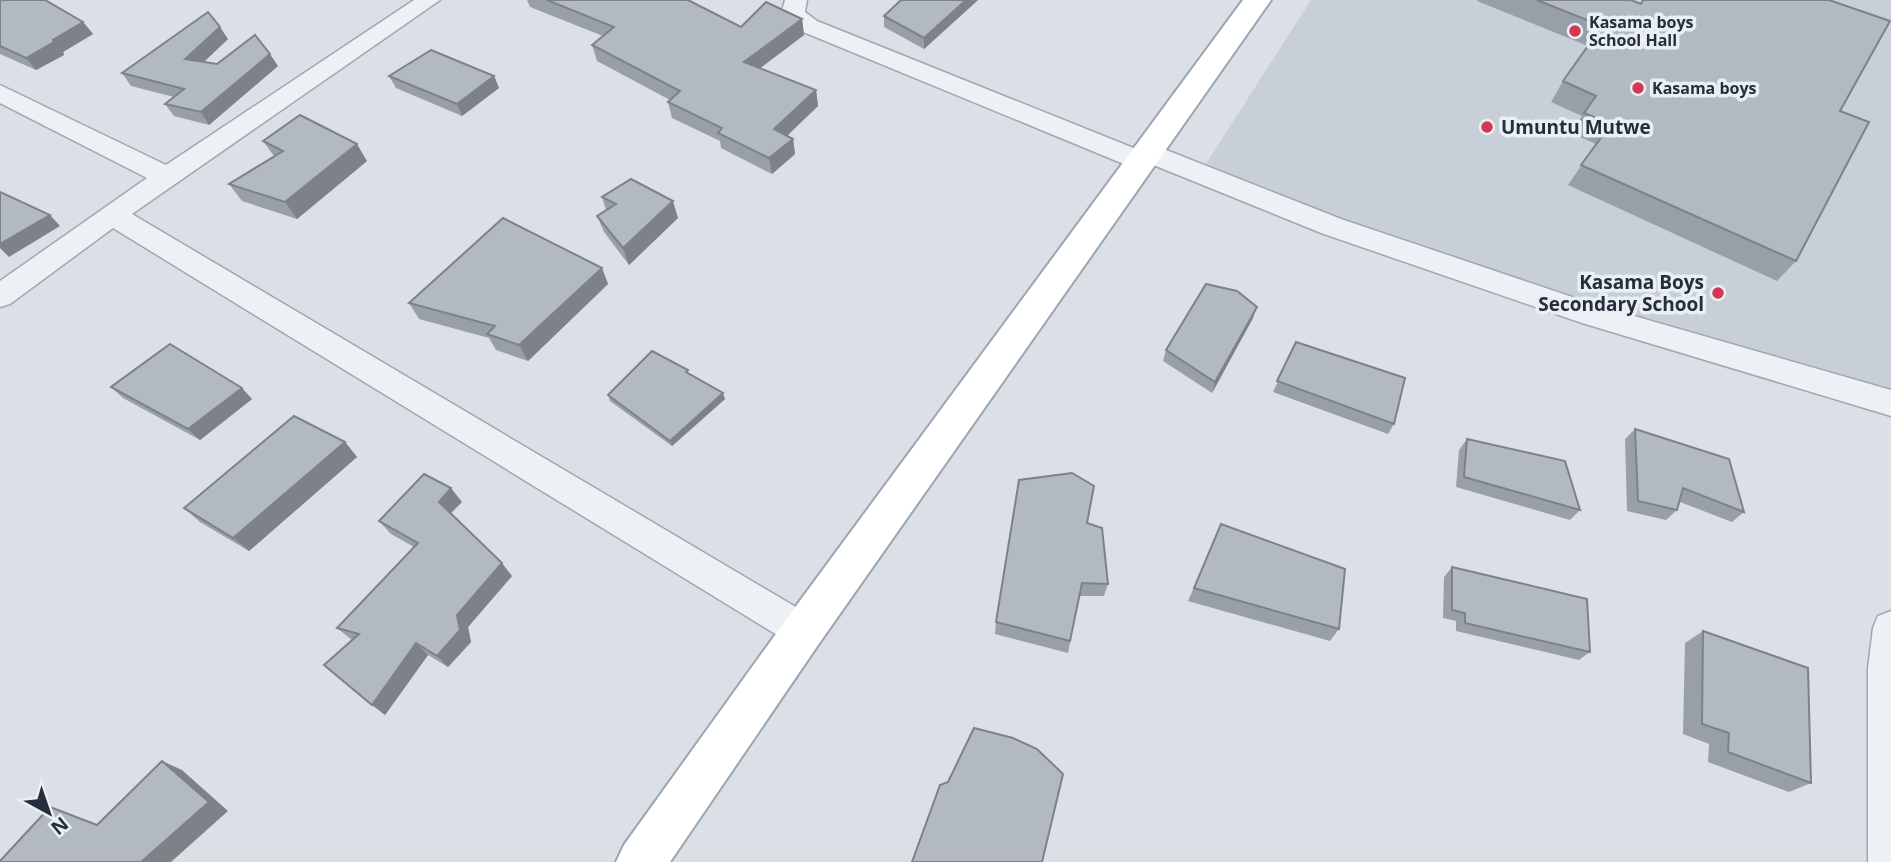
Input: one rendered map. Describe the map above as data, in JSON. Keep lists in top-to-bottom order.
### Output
{
  "places": [
    "Kasama boys School Hall",
    "Kasama boys",
    "Umuntu Mutwe",
    "Kasama Boys Secondary School"
  ],
  "north": "bottom right"
}
